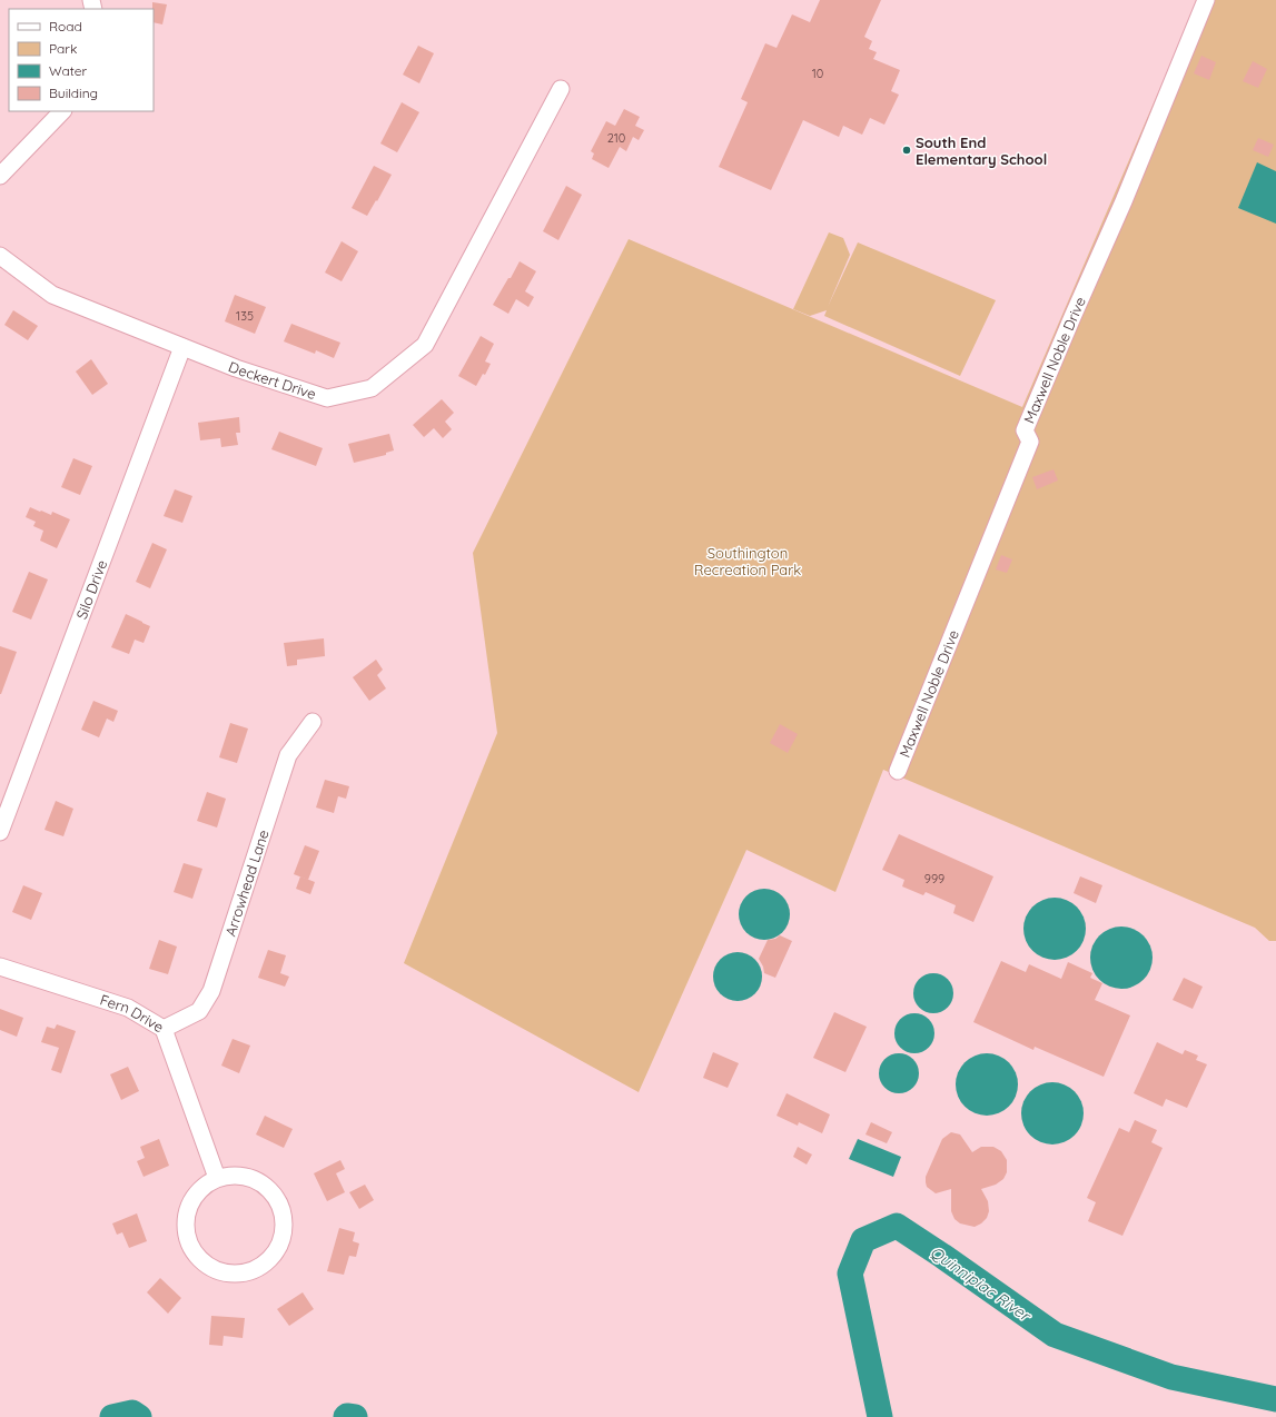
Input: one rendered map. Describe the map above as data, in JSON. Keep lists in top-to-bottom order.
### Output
{
  "streets": {
    "street": [
      "Maxwell Noble Drive",
      "Deckert Drive",
      "Silo Drive",
      "Arrowhead Lane",
      "Fern Drive"
    ]
  },
  "crossings": [
    ["Deckert Drive", "Silo Drive"],
    ["Arrowhead Lane", "Fern Drive"]
  ],
  "water": ["Quinnipiac River"],
  "parks": ["Southington Recreation Park"],
  "places": ["South End Elementary School"],
  "house_numbers": [
    "10",
    "210",
    "135",
    "999"
  ],
  "legend": [
    "Road",
    "Park",
    "Water",
    "Building"
  ]
}
